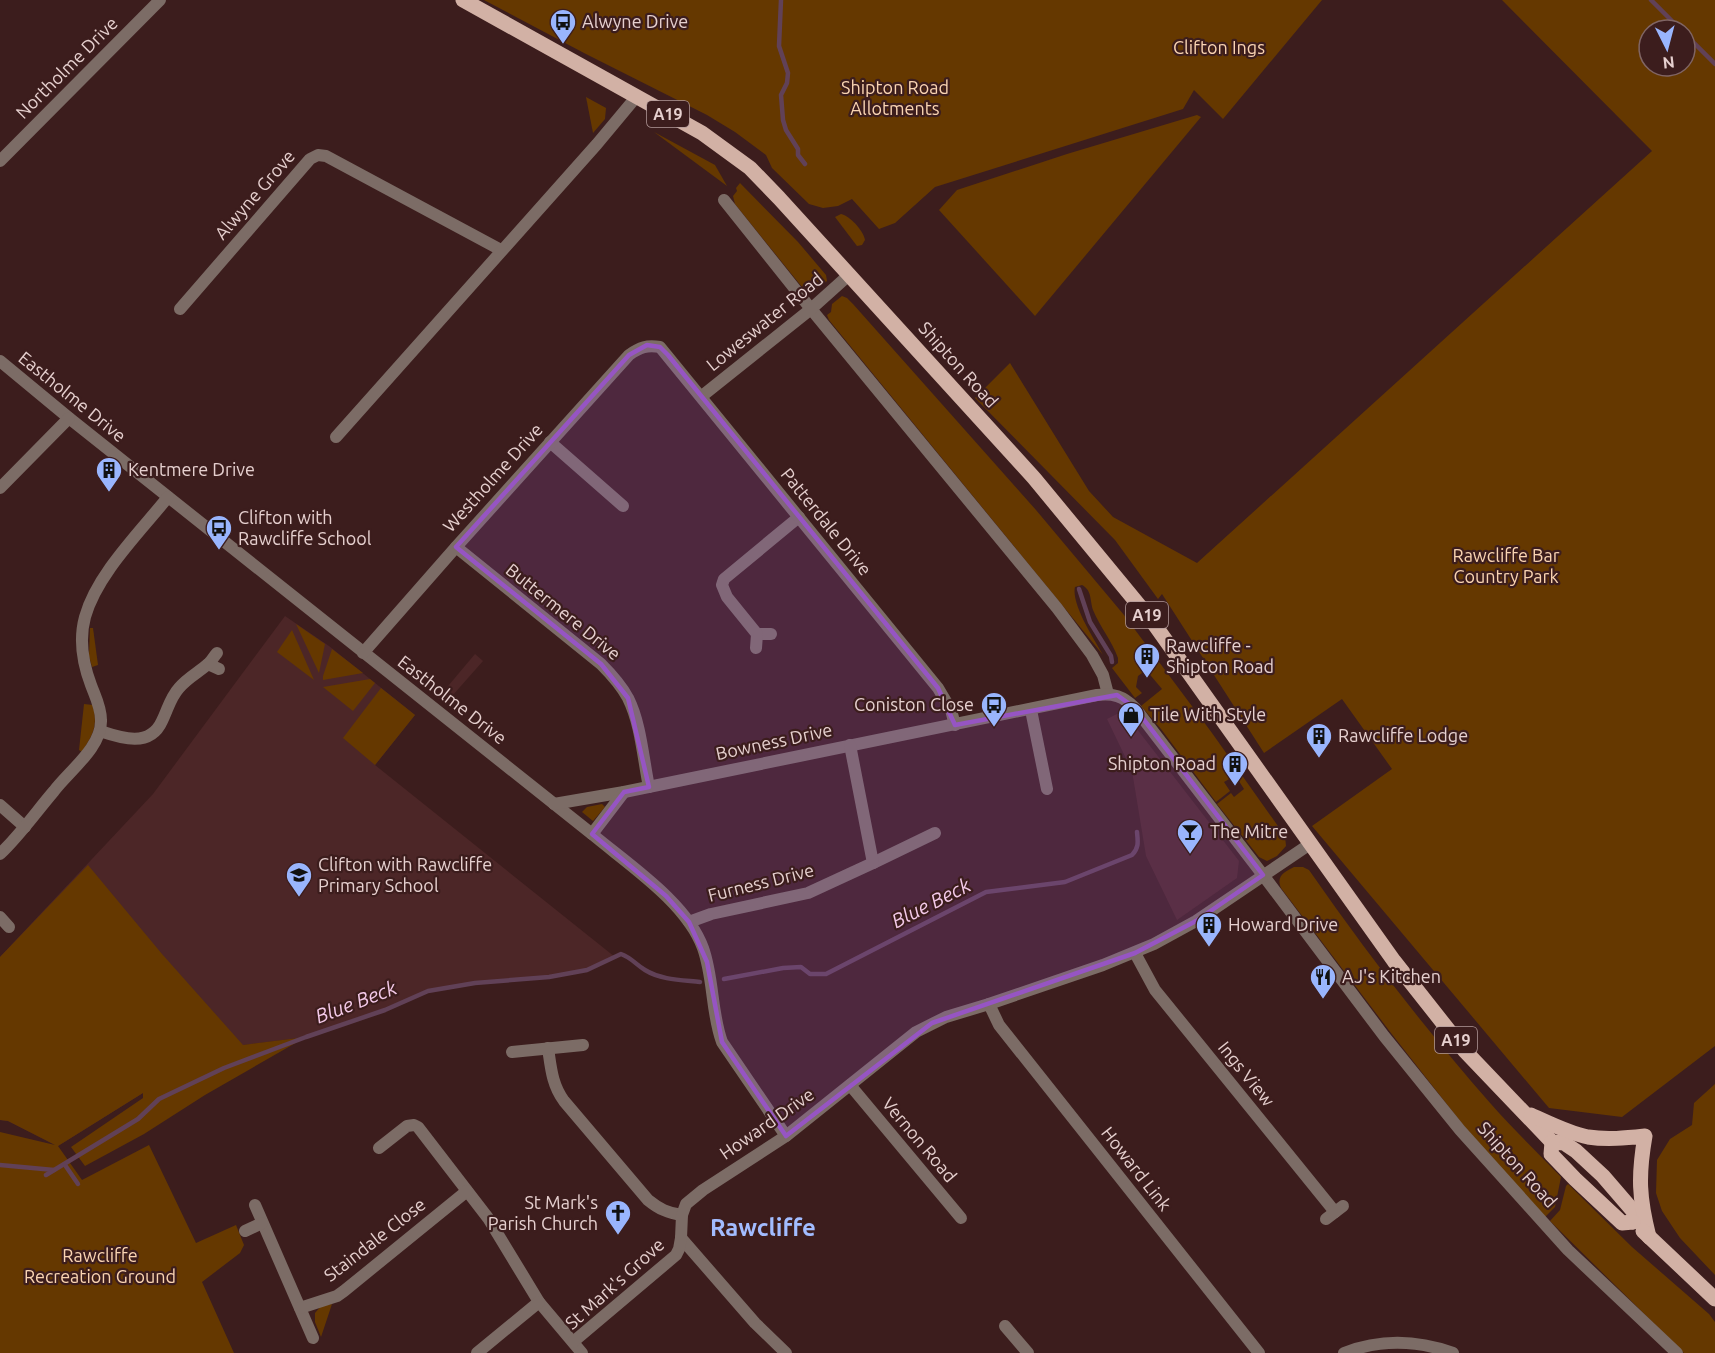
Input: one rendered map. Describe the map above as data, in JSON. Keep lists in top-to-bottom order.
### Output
{
  "streets": {
    "main road": ["A19", "Shipton Road"],
    "street": [
      "Northolme Drive",
      "Alwyne Grove",
      "Loweswater Road",
      "Eastholme Drive",
      "Westholme Drive",
      "Patterdale Drive",
      "Buttermere Drive",
      "Bowness Drive",
      "Furness Drive",
      "Ings View",
      "Howard Drive",
      "Vernon Road",
      "Howard Link",
      "Staindale Close",
      "St Mark's Grove"
    ]
  },
  "crossings": [
    ["Loweswater Road", "Shipton Road"],
    ["Loweswater Road", "Patterdale Drive"],
    ["Shipton Road", "Bowness Drive"],
    ["Shipton Road", "Howard Drive"],
    ["Eastholme Drive", "Westholme Drive"],
    ["Eastholme Drive", "Bowness Drive"],
    ["Eastholme Drive", "Furness Drive"],
    ["Eastholme Drive", "Howard Drive"],
    ["Westholme Drive", "Patterdale Drive"],
    ["Westholme Drive", "Buttermere Drive"],
    ["Patterdale Drive", "Bowness Drive"],
    ["Buttermere Drive", "Bowness Drive"],
    ["Ings View", "Howard Drive"],
    ["Howard Drive", "Vernon Road"],
    ["Howard Drive", "Howard Link"]
  ],
  "districts": ["Rawcliffe"],
  "water": ["Blue Beck"],
  "parks": [
    "Clifton Ings",
    "Shipton Road Allotments",
    "Rawcliffe Bar Country Park",
    "Rawcliffe Recreation Ground"
  ],
  "places": {
    "bus stop": ["Alwyne Drive", "Clifton with Rawcliffe School", "Coniston Close"],
    "building": [
      "Kentmere Drive",
      "Rawcliffe - Shipton Road",
      "Rawcliffe Lodge",
      "Shipton Road",
      "Howard Drive"
    ],
    "shop": ["Tile With Style"],
    "bar": ["The Mitre"],
    "school or university": ["Clifton with Rawcliffe Primary School"],
    "restaurant": ["AJ's Kitchen"],
    "church": ["St Mark's Parish Church"]
  },
  "north": "bottom"
}
